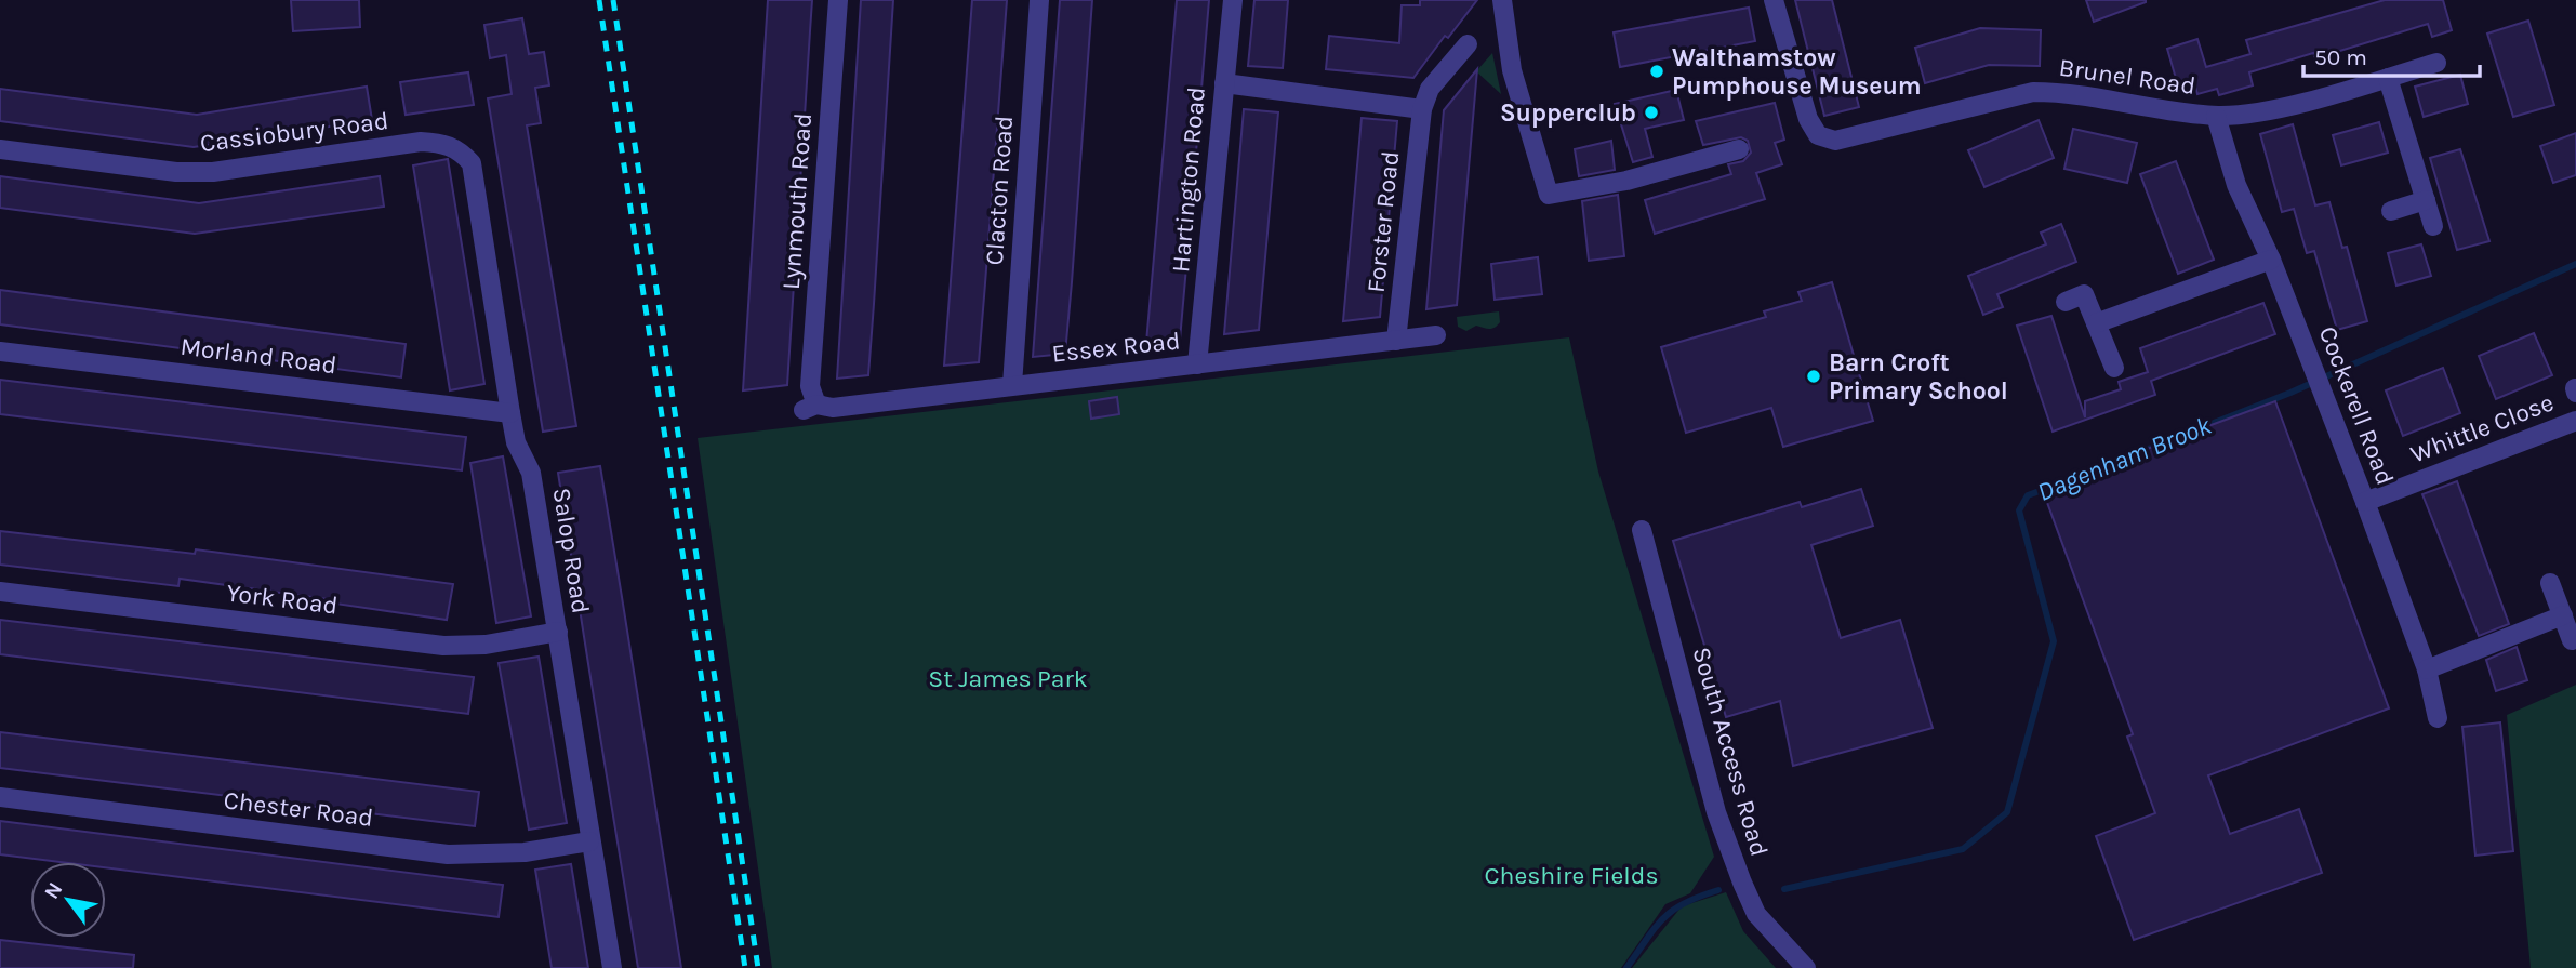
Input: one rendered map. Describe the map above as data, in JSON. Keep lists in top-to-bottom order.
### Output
{
  "streets": {
    "street": [
      "Brunel Road",
      "Cassiobury Road",
      "Hartington Road",
      "Clacton Road",
      "Lynmouth Road",
      "Forster Road",
      "Essex Road",
      "Morland Road",
      "Cockerell Road",
      "Whittle Close",
      "Salop Road",
      "York Road",
      "South Access Road",
      "Chester Road"
    ]
  },
  "crossings": [
    ["Brunel Road", "Cockerell Road"],
    ["Cassiobury Road", "Salop Road"],
    ["Hartington Road", "Essex Road"],
    ["Clacton Road", "Essex Road"],
    ["Lynmouth Road", "Essex Road"],
    ["Forster Road", "Essex Road"],
    ["Morland Road", "Salop Road"],
    ["Cockerell Road", "Whittle Close"],
    ["Salop Road", "York Road"],
    ["Salop Road", "Chester Road"]
  ],
  "water": ["Dagenham Brook"],
  "parks": ["St James Park", "Cheshire Fields"],
  "places": ["Walthamstow Pumphouse Museum", "Supperclub", "Barn Croft Primary School"],
  "scale_bar": "50 m",
  "north": "top left"
}
